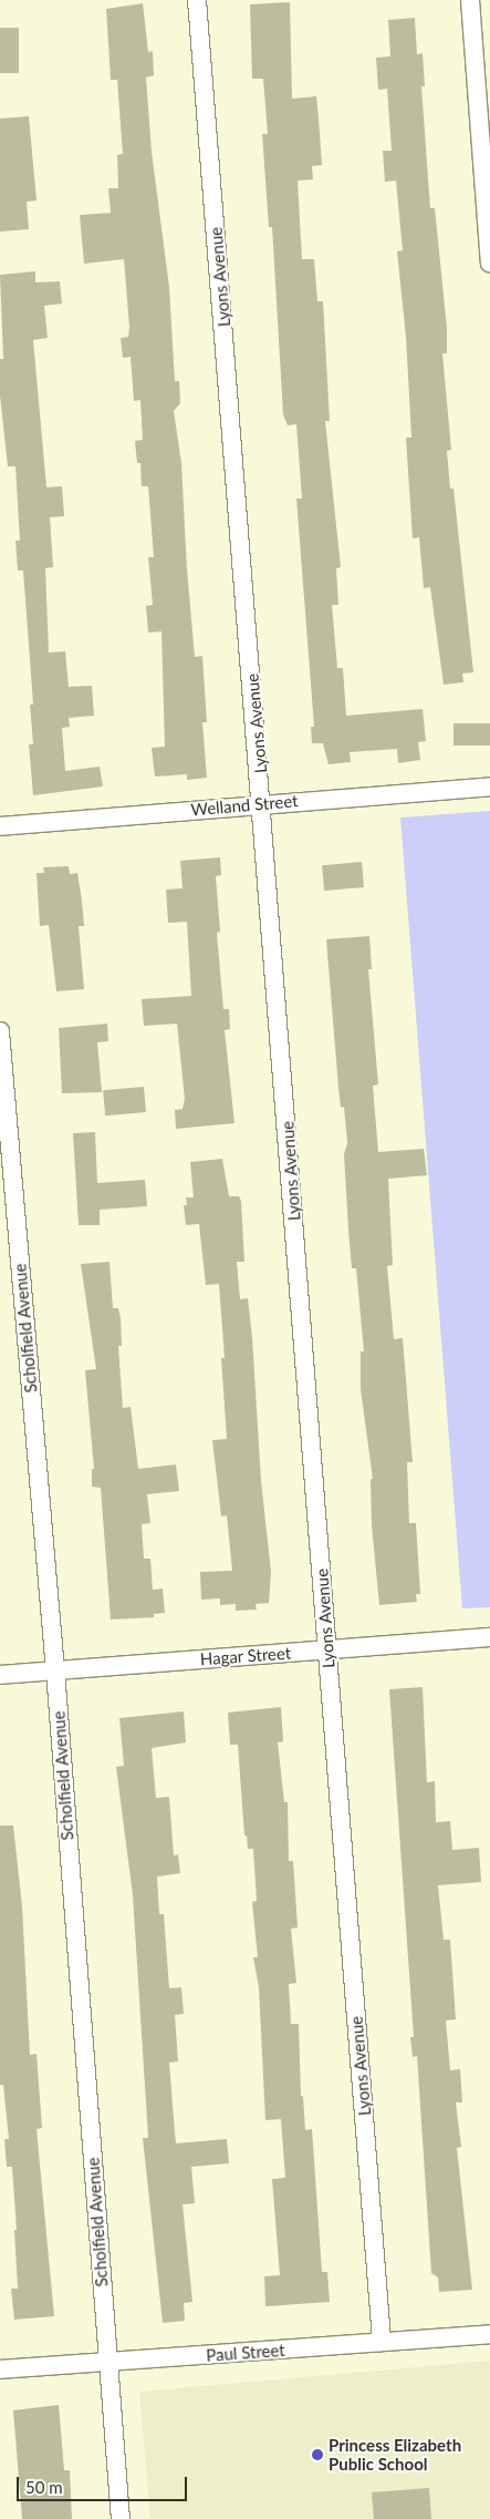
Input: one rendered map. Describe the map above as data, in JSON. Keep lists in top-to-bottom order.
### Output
{
  "streets": {
    "street": [
      "Lyons Avenue",
      "Welland Street",
      "Scholfield Avenue",
      "Hagar Street",
      "Paul Street"
    ]
  },
  "crossings": [
    ["Lyons Avenue", "Welland Street"],
    ["Lyons Avenue", "Hagar Street"],
    ["Lyons Avenue", "Paul Street"],
    ["Scholfield Avenue", "Hagar Street"],
    ["Scholfield Avenue", "Paul Street"]
  ],
  "places": ["Princess Elizabeth Public School"],
  "scale_bar": "50 m"
}
